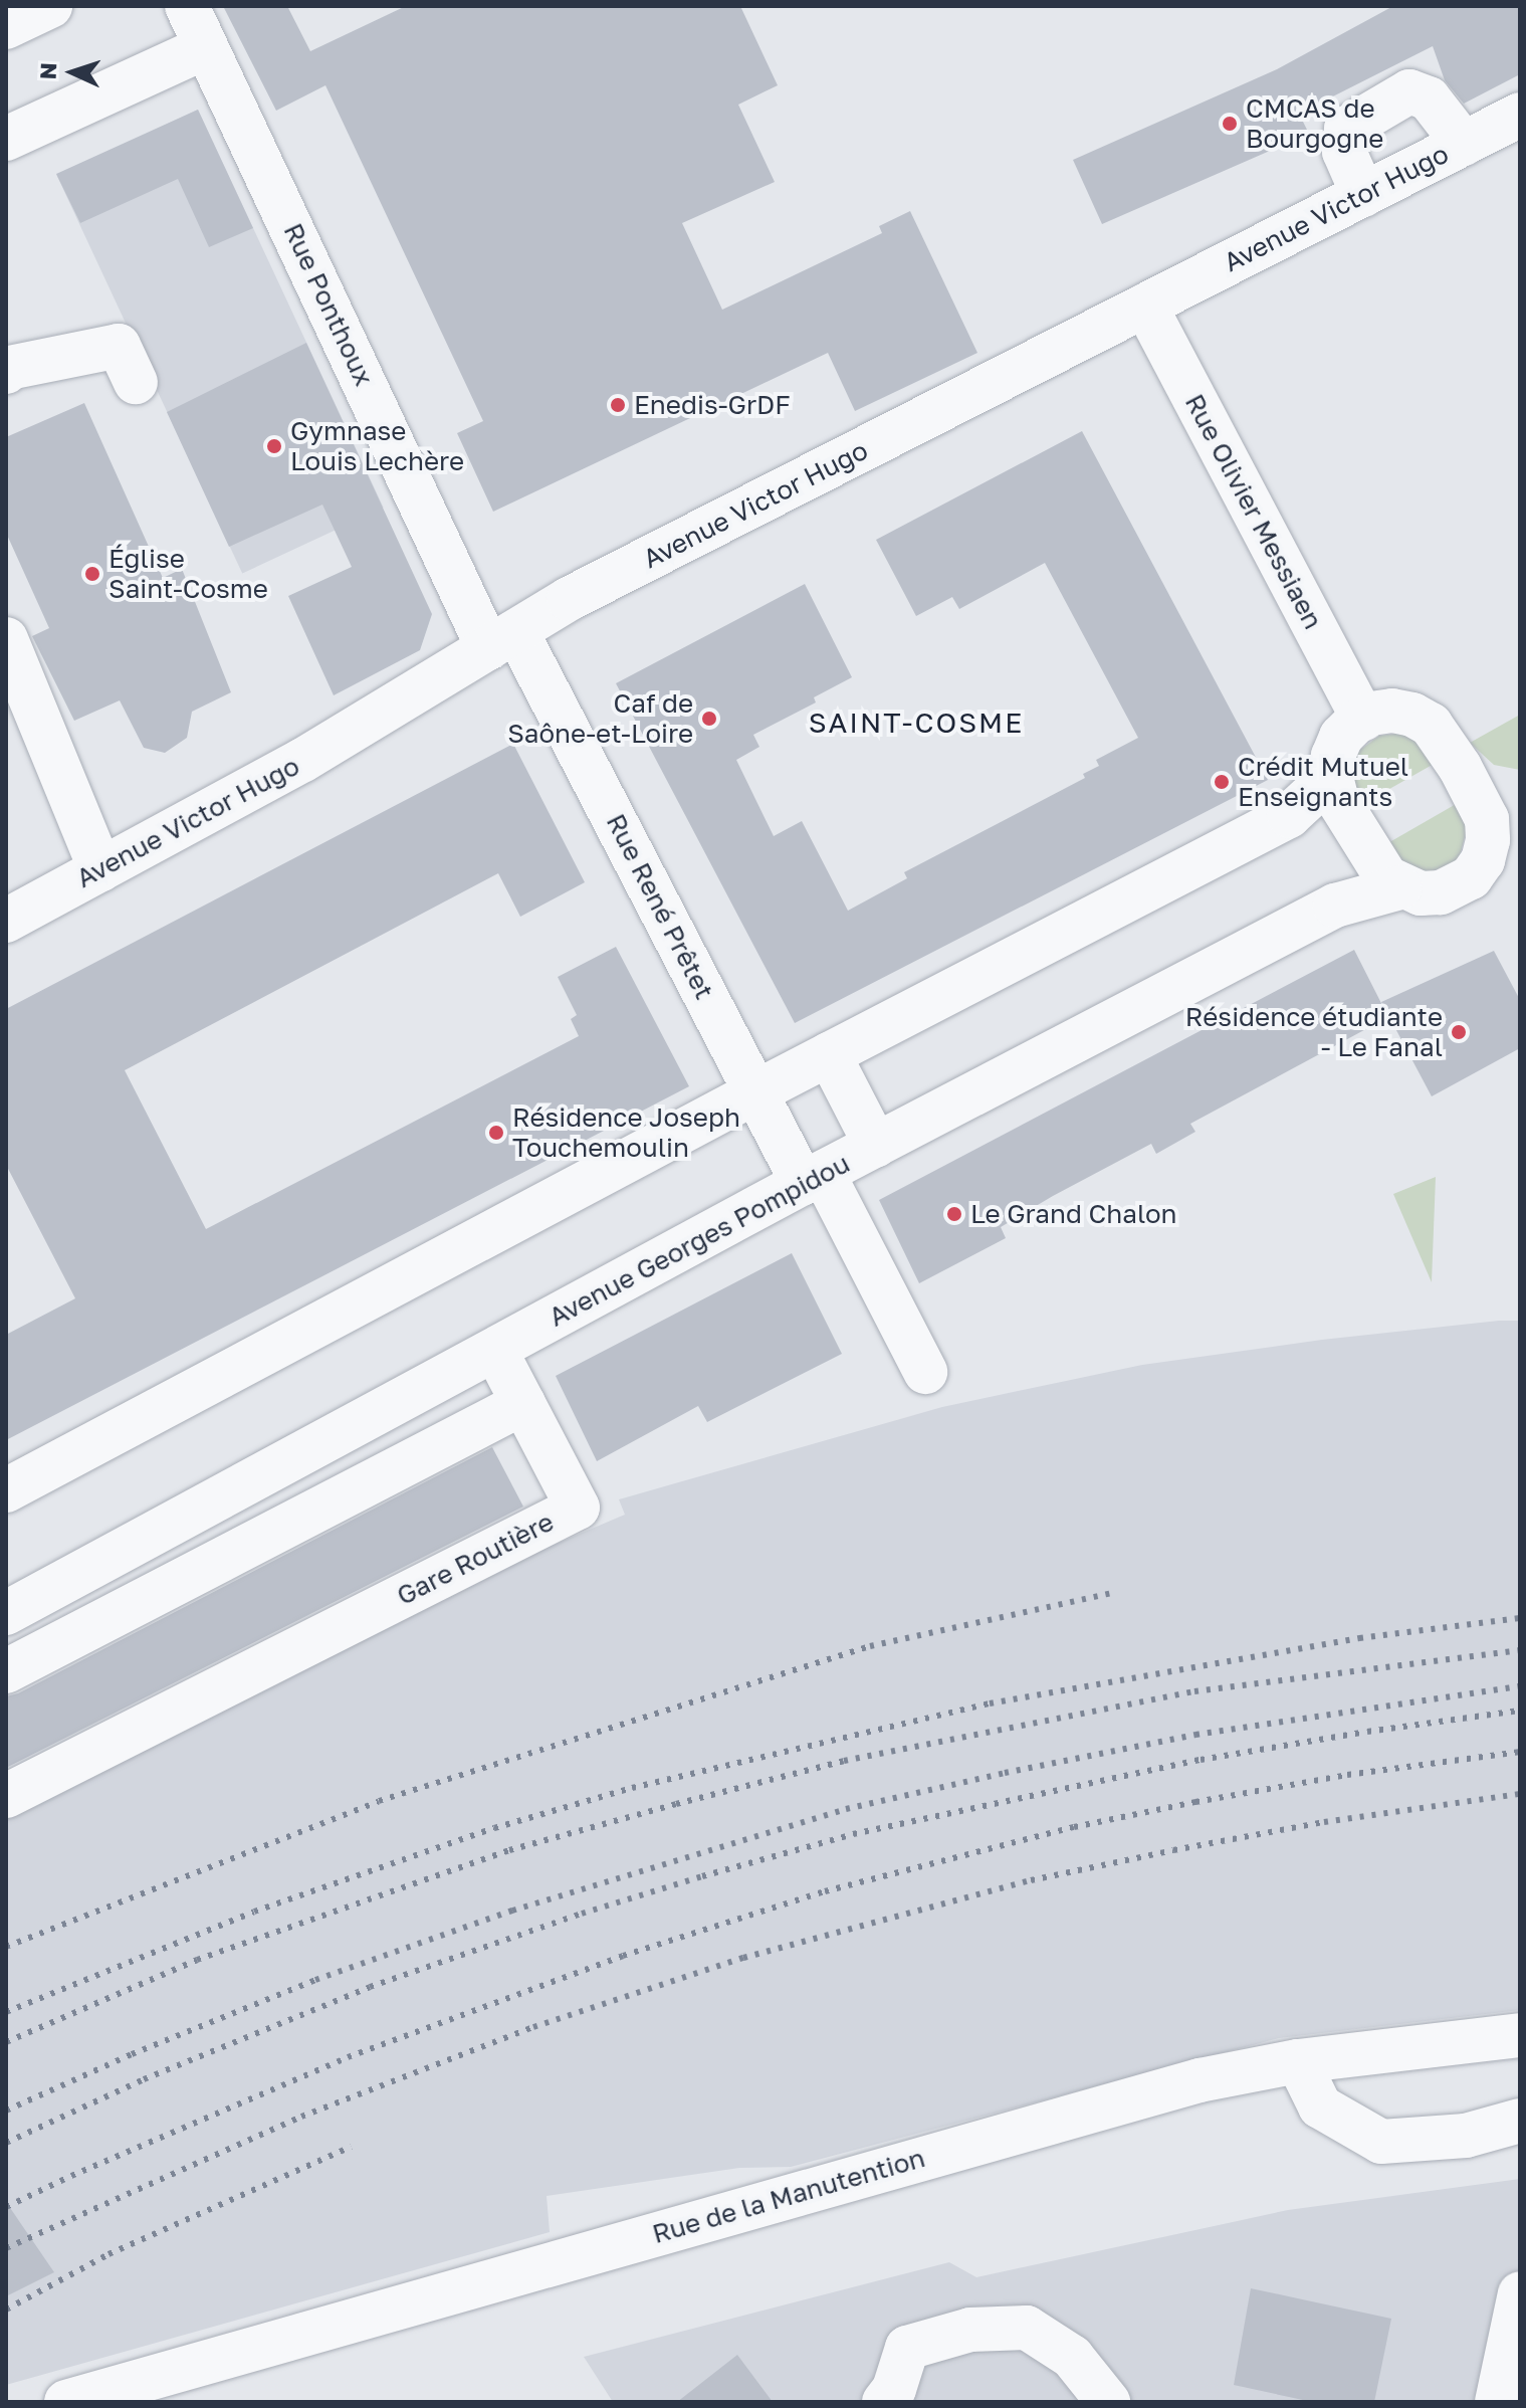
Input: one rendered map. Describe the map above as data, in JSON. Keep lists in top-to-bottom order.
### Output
{
  "streets": {
    "street": [
      "Avenue Victor Hugo",
      "Rue Ponthoux",
      "Rue Olivier Messiaen",
      "Rue René Prêtet",
      "Avenue Georges Pompidou",
      "Gare Routière",
      "Rue de la Manutention"
    ]
  },
  "crossings": [
    ["Avenue Victor Hugo", "Rue Ponthoux"],
    ["Avenue Victor Hugo", "Rue Olivier Messiaen"],
    ["Avenue Victor Hugo", "Rue René Prêtet"],
    ["Rue Ponthoux", "Rue René Prêtet"],
    ["Rue Olivier Messiaen", "Avenue Georges Pompidou"],
    ["Rue René Prêtet", "Avenue Georges Pompidou"]
  ],
  "districts": ["SAINT-COSME"],
  "places": [
    "CMCAS de Bourgogne",
    "Enedis-GrDF",
    "Gymnase Louis Lechère",
    "Église Saint-Cosme",
    "Caf de Saône-et-Loire",
    "Crédit Mutuel Enseignants",
    "Résidence étudiante - Le Fanal",
    "Résidence Joseph Touchemoulin",
    "Le Grand Chalon"
  ],
  "north": "left"
}
